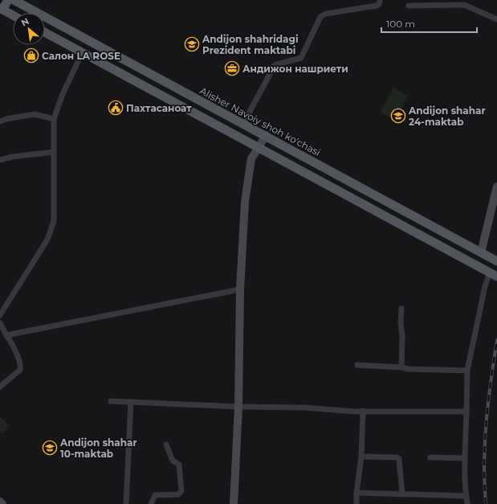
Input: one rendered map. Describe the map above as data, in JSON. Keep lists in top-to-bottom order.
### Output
{
  "streets": {
    "main road": ["Alisher Navoiy shoh ko'chasi"]
  },
  "places": {
    "school or university": ["Andijon shahridagi Prezident maktabi", "Andijon shahar 24-maktab", "Andijon shahar 10-maktab"],
    "shop": ["Салон LA ROSE"],
    "office": ["Андижон нашриети"],
    "public building": ["Пахтасаноат"]
  },
  "scale_bar": "100 m",
  "north": "top left"
}
